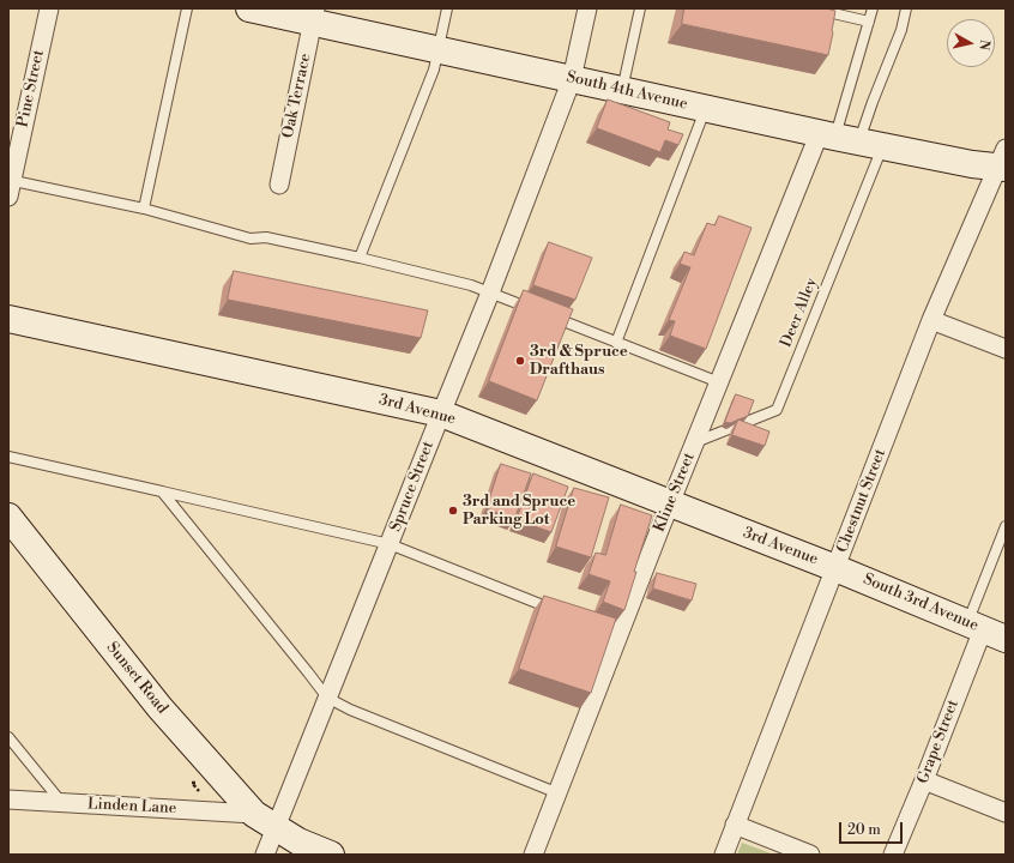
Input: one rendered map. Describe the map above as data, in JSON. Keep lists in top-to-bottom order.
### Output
{
  "streets": {
    "street": [
      "Pine Street",
      "South 4th Avenue",
      "Oak Terrace",
      "3rd Avenue",
      "Spruce Street",
      "Kline Street",
      "Chestnut Street",
      "South 3rd Avenue",
      "Sunset Road",
      "Grape Street",
      "Linden Lane"
    ],
    "lane": ["Deer Alley"]
  },
  "crossings": [
    ["South 4th Avenue", "Oak Terrace"],
    ["South 4th Avenue", "Deer Alley"],
    ["South 4th Avenue", "Spruce Street"],
    ["South 4th Avenue", "Kline Street"],
    ["South 4th Avenue", "Chestnut Street"],
    ["Deer Alley", "Kline Street"],
    ["3rd Avenue", "Spruce Street"],
    ["3rd Avenue", "Kline Street"],
    ["3rd Avenue", "Chestnut Street"],
    ["3rd Avenue", "South 3rd Avenue"],
    ["Spruce Street", "Sunset Road"],
    ["Spruce Street", "Linden Lane"],
    ["Chestnut Street", "South 3rd Avenue"],
    ["South 3rd Avenue", "Grape Street"],
    ["Sunset Road", "Linden Lane"]
  ],
  "places": ["3rd & Spruce Drafthaus", "3rd and Spruce Parking Lot"],
  "scale_bar": "20 m",
  "north": "right"
}
